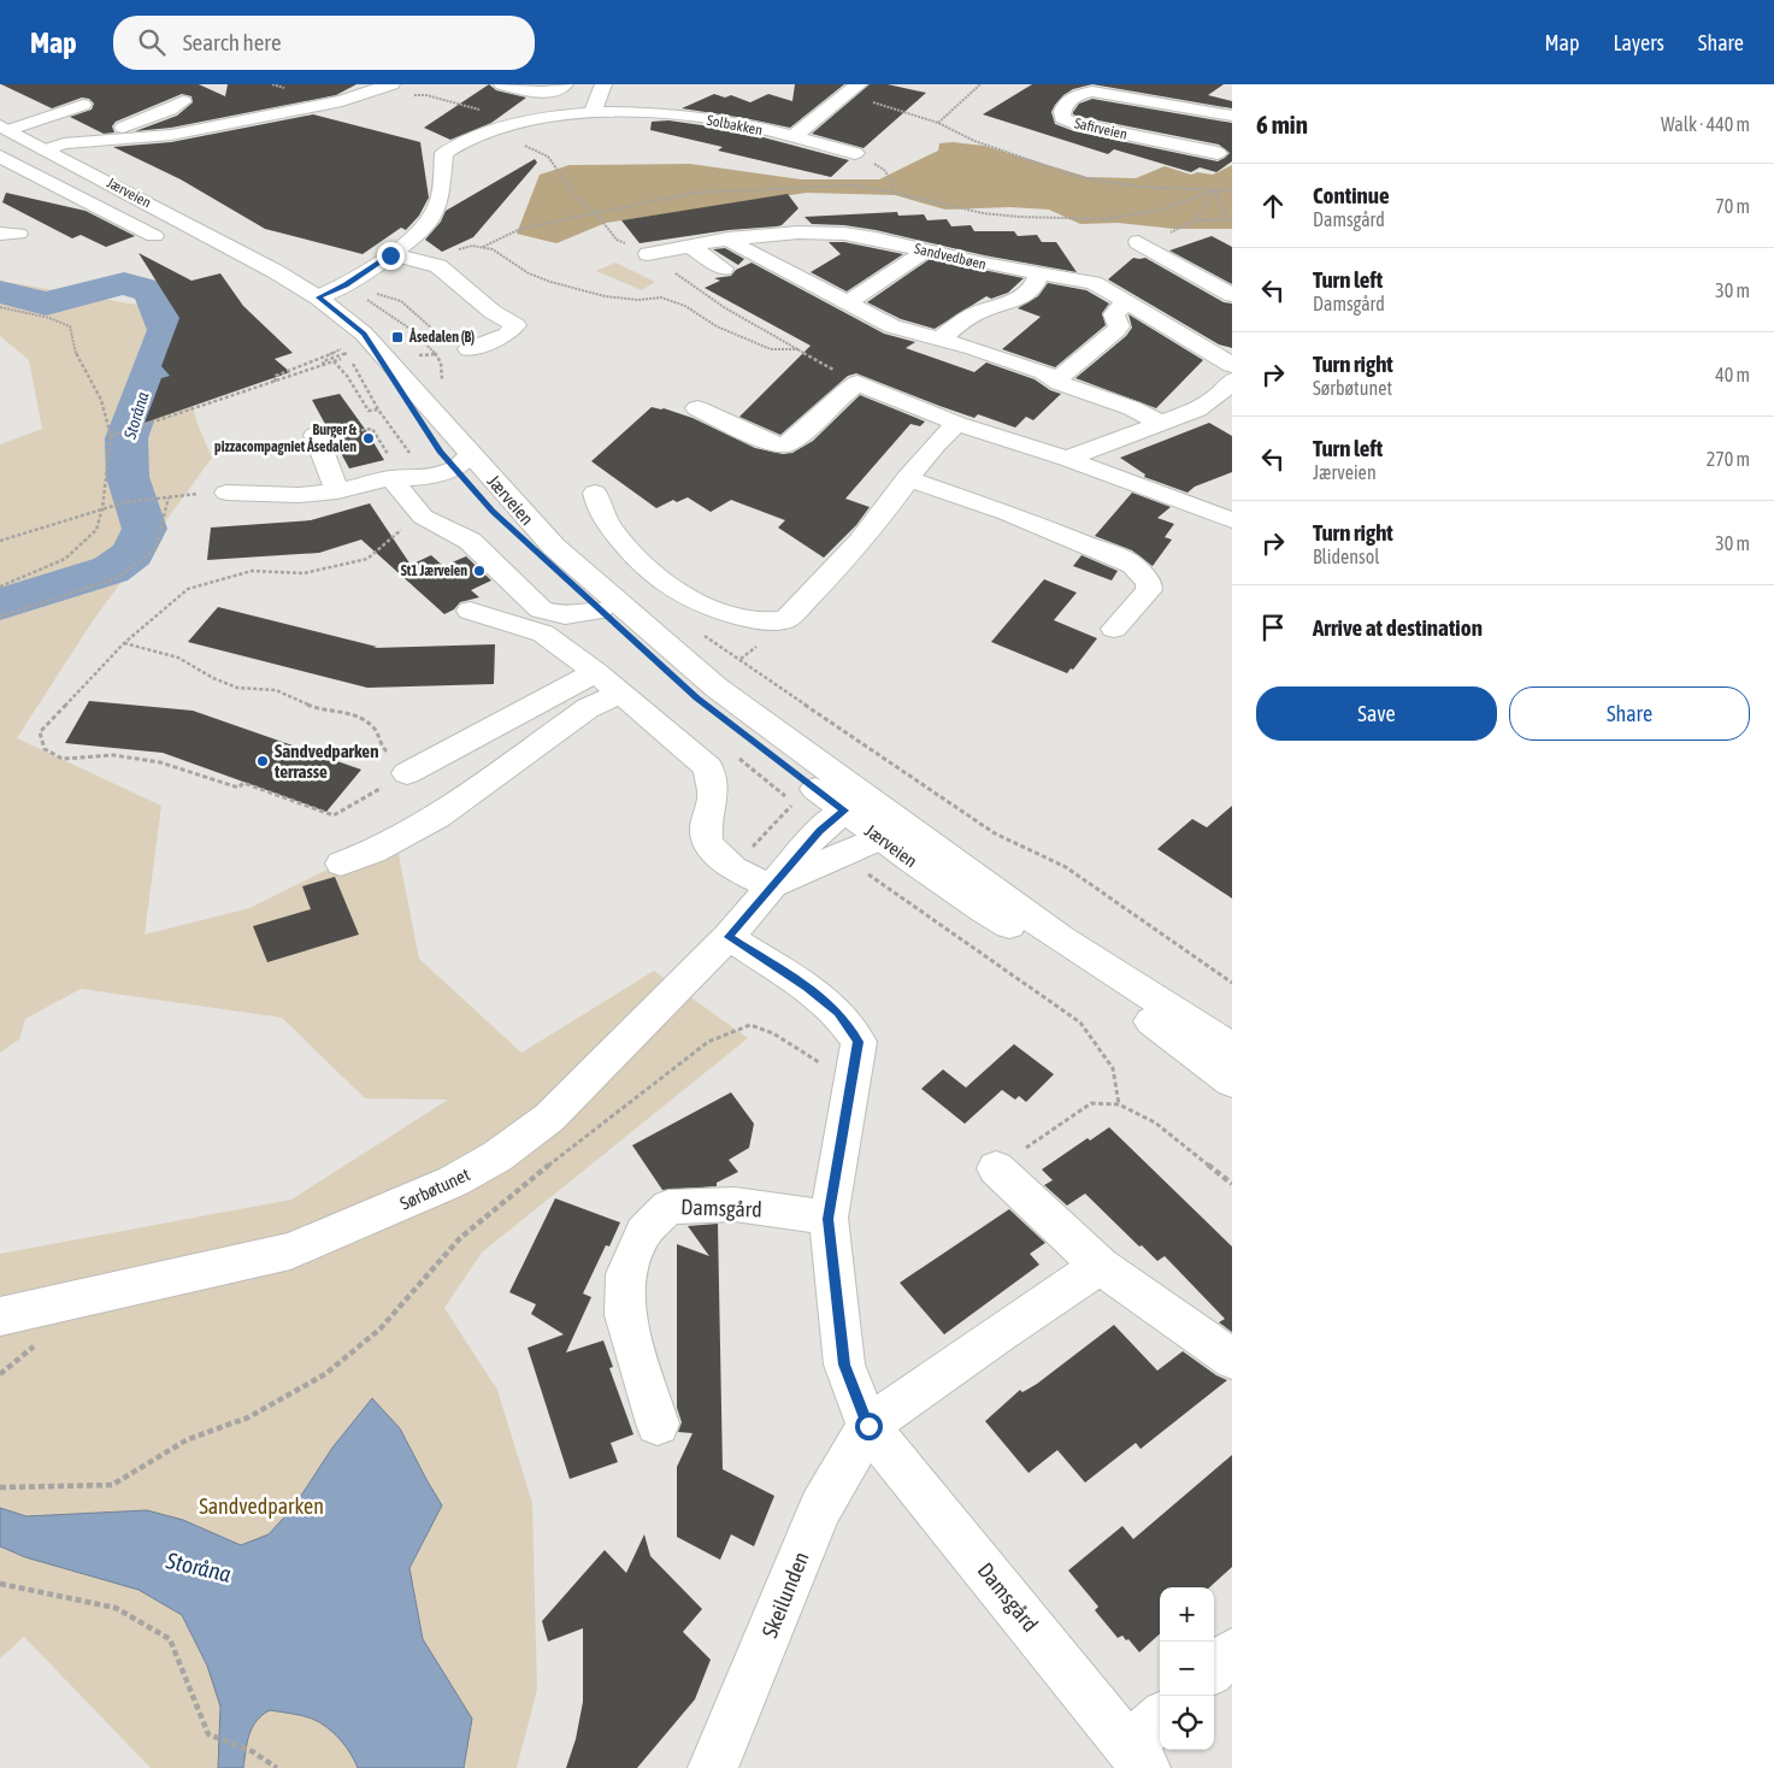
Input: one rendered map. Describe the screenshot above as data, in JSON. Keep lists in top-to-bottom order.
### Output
{
  "streets": {
    "street": [
      "Solbakken",
      "Safirveien",
      "Jærveien",
      "Sandvedbøen",
      "Sørbøtunet",
      "Damsgård",
      "Skeilunden"
    ]
  },
  "crossings": [
    ["Jærveien", "Sørbøtunet"],
    ["Sørbøtunet", "Damsgård"],
    ["Damsgård", "Skeilunden"]
  ],
  "water": ["Storåna"],
  "parks": ["Sandvedparken"],
  "places": {
    "transit": ["Åsedalen (B)"],
    "other": ["Burger & pizzacompagniet Åsedalen", "St1 Jærveien", "Sandvedparken terrasse"]
  },
  "page": {
    "header": "Map",
    "search": "Search here",
    "nav": ["Map", "Layers", "Share"],
    "heading": ["6 min", "Walk · 440 m"],
    "list": [
      ["Continue", "Damsgård", "70 m"],
      ["Turn left", "Damsgård", "30 m"],
      ["Turn right", "Sørbøtunet", "40 m"],
      ["Turn left", "Jærveien", "270 m"],
      ["Turn right", "Blidensol", "30 m"],
      "Arrive at destination"
    ],
    "buttons": ["Save", "Share"],
    "map_buttons": ["+", "−"]
  }
}
